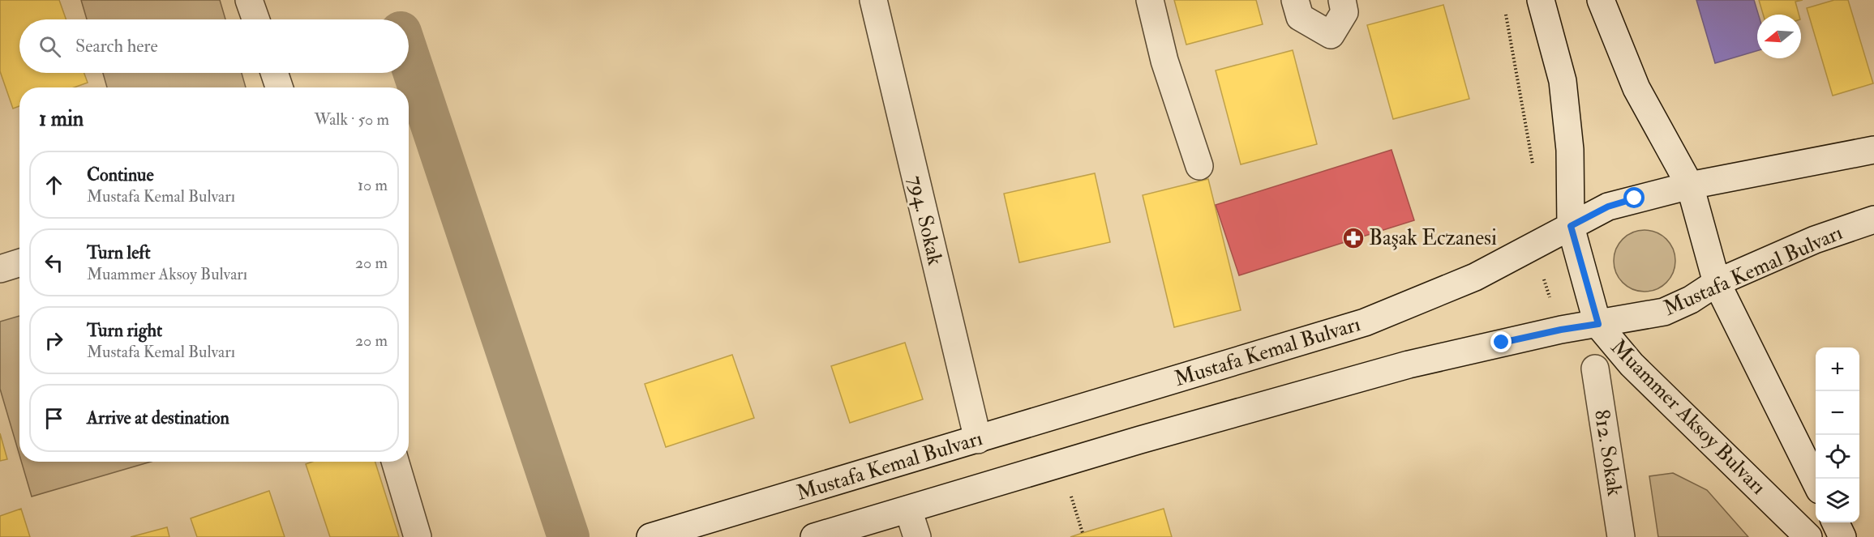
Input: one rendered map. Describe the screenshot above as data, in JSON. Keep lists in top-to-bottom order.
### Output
{
  "streets": {
    "main road": [
      "794. Sokak",
      "Mustafa Kemal Bulvarı",
      "Muammer Aksoy Bulvarı",
      "812. Sokak"
    ]
  },
  "crossings": [
    ["794. Sokak", "Mustafa Kemal Bulvarı"],
    ["Mustafa Kemal Bulvarı", "Muammer Aksoy Bulvarı"]
  ],
  "places": {
    "pharmacy": ["Başak Eczanesi"]
  },
  "north": "left",
  "page": {
    "search": "Search here",
    "heading": ["1 min", "Walk · 50 m"],
    "list": [
      ["Continue", "Mustafa Kemal Bulvarı", "10 m"],
      ["Turn left", "Muammer Aksoy Bulvarı", "20 m"],
      ["Turn right", "Mustafa Kemal Bulvarı", "20 m"],
      "Arrive at destination"
    ],
    "map_buttons": ["+", "−"]
  }
}
